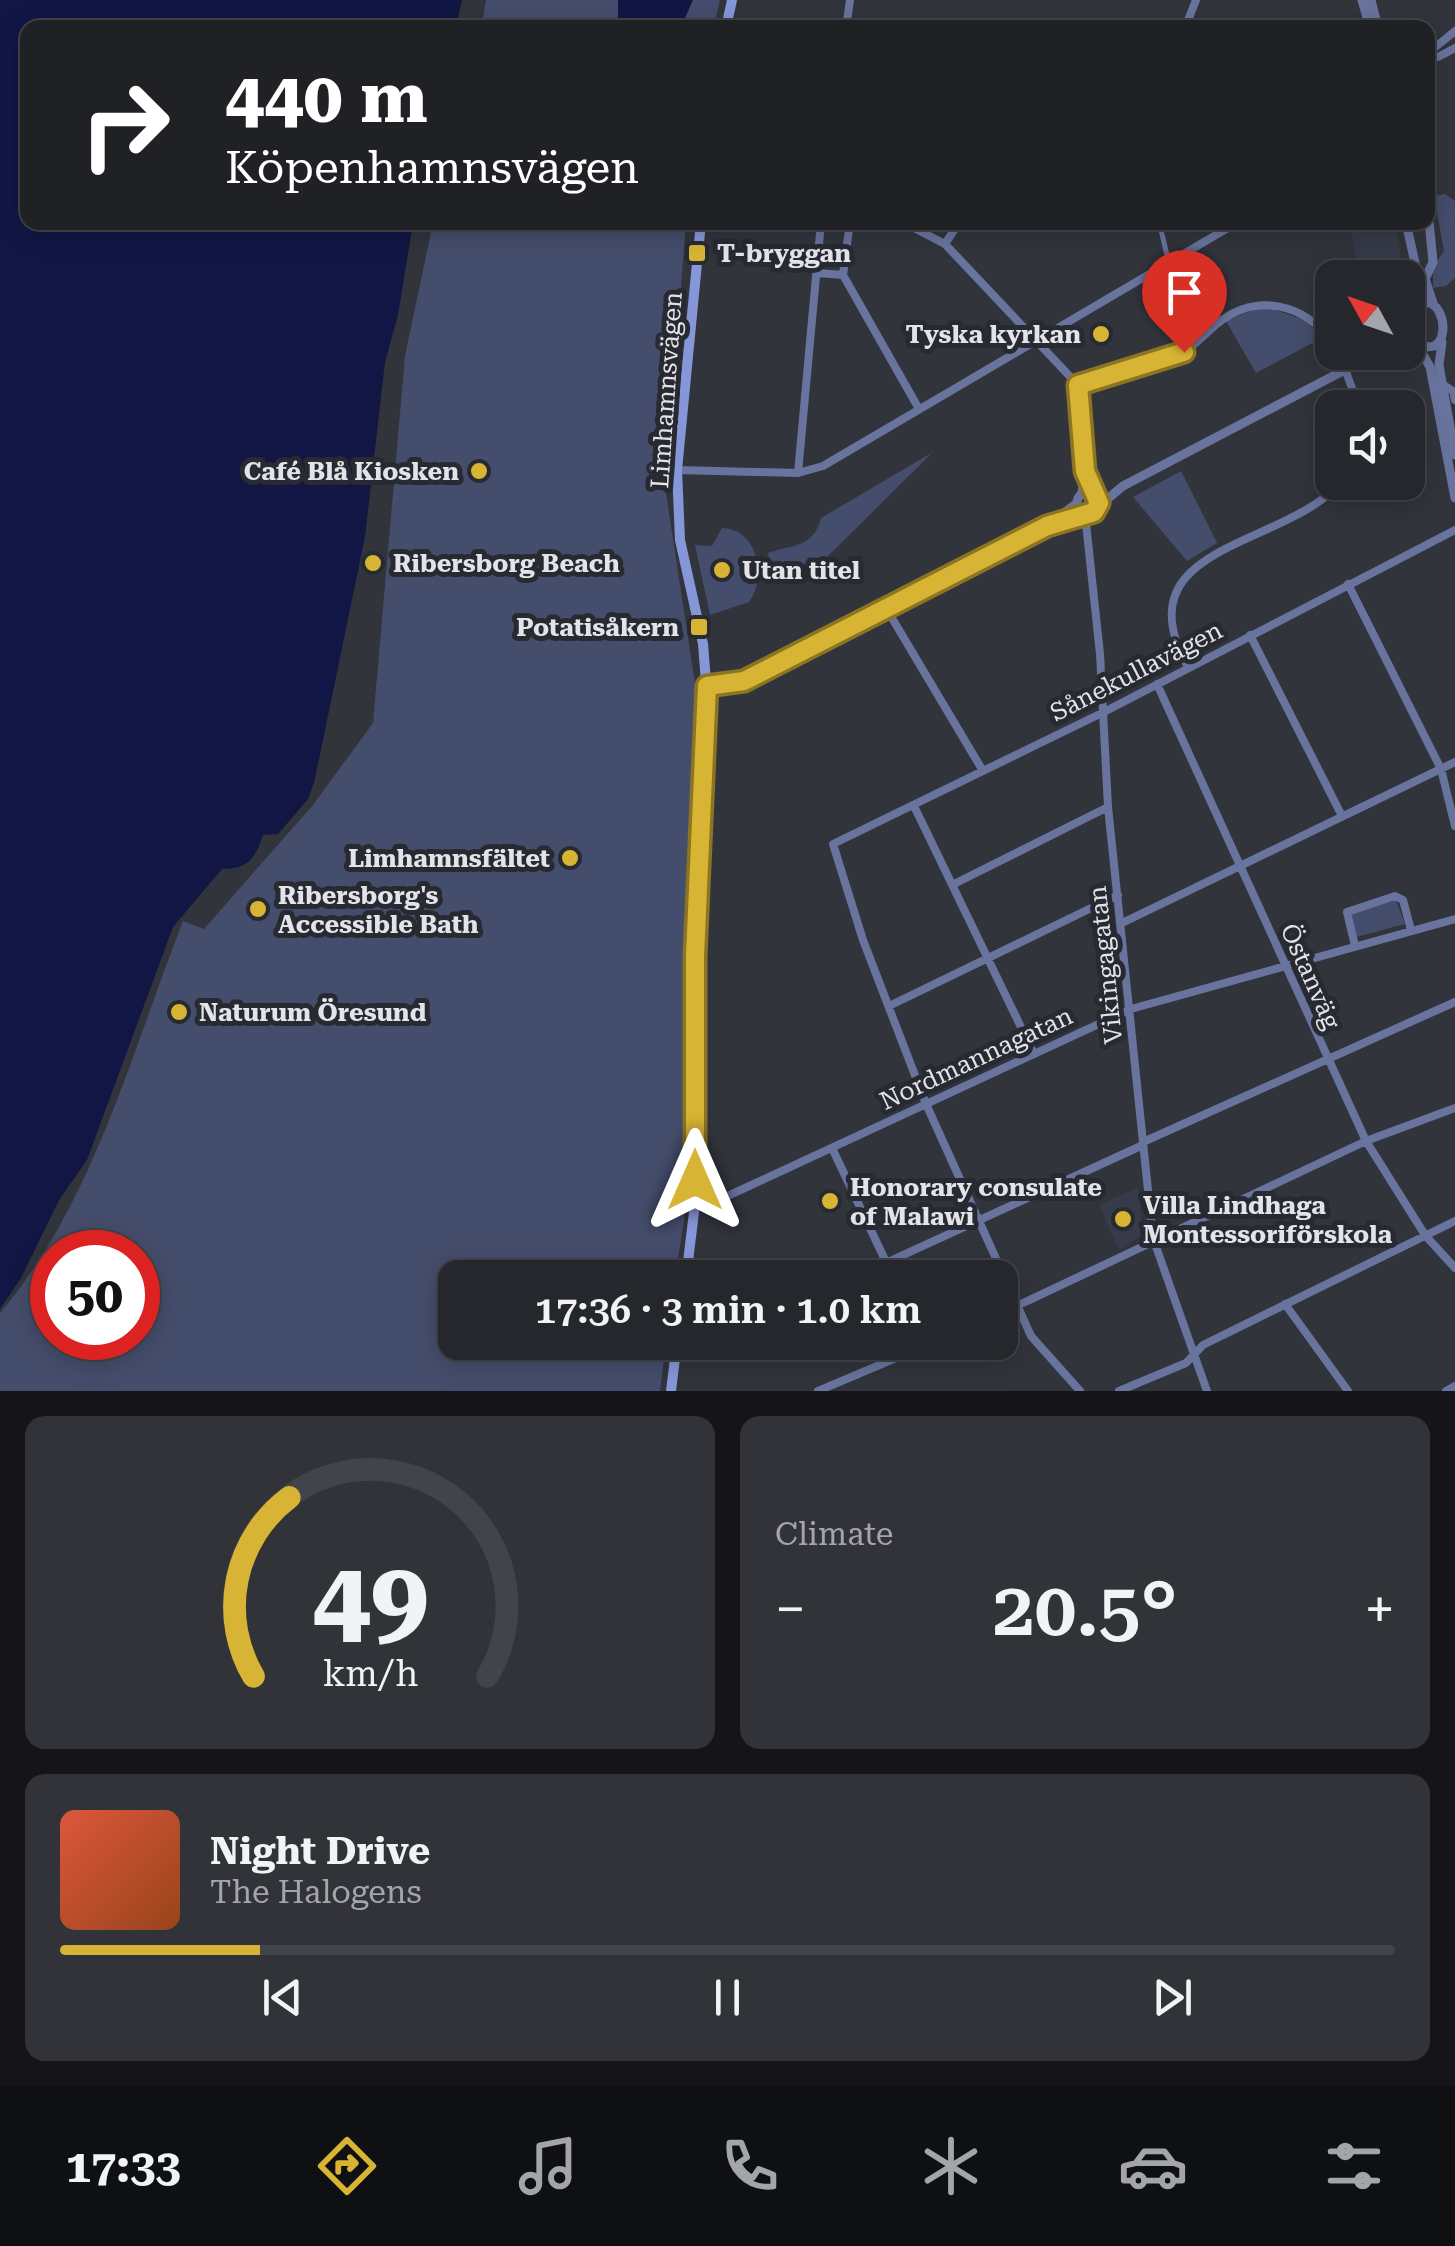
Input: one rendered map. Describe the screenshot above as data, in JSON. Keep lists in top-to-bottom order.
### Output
{
  "streets": {
    "main road": ["Limhamnsvägen"],
    "street": [
      "Sånekullavägen",
      "Vikingagatan",
      "Östanväg",
      "Nordmannagatan"
    ]
  },
  "crossings": [
    ["Limhamnsvägen", "Nordmannagatan"],
    ["Sånekullavägen", "Vikingagatan"],
    ["Sånekullavägen", "Östanväg"],
    ["Vikingagatan", "Nordmannagatan"],
    ["Östanväg", "Nordmannagatan"]
  ],
  "places": {
    "transit": ["T-bryggan", "Potatisåkern"],
    "other": [
      "Tyska kyrkan",
      "Café Blå Kiosken",
      "Ribersborg Beach",
      "Utan titel",
      "Limhamnsfältet",
      "Ribersborg's Accessible Bath",
      "Naturum Öresund",
      "Honorary consulate of Malawi",
      "Villa Lindhaga Montessoriförskola"
    ]
  },
  "north": "top left",
  "page": {
    "turn": ["440 m", "Köpenhamnsvägen"],
    "limit": "50",
    "trip": "17:36 · 3 min · 1.0 km",
    "tile": "Climate",
    "heat": ["−", "20.5°", "+"],
    "song": ["Night Drive", "The Halogens"],
    "tabs": "17:33",
    "gauge": ["49", "km/h"]
  }
}
